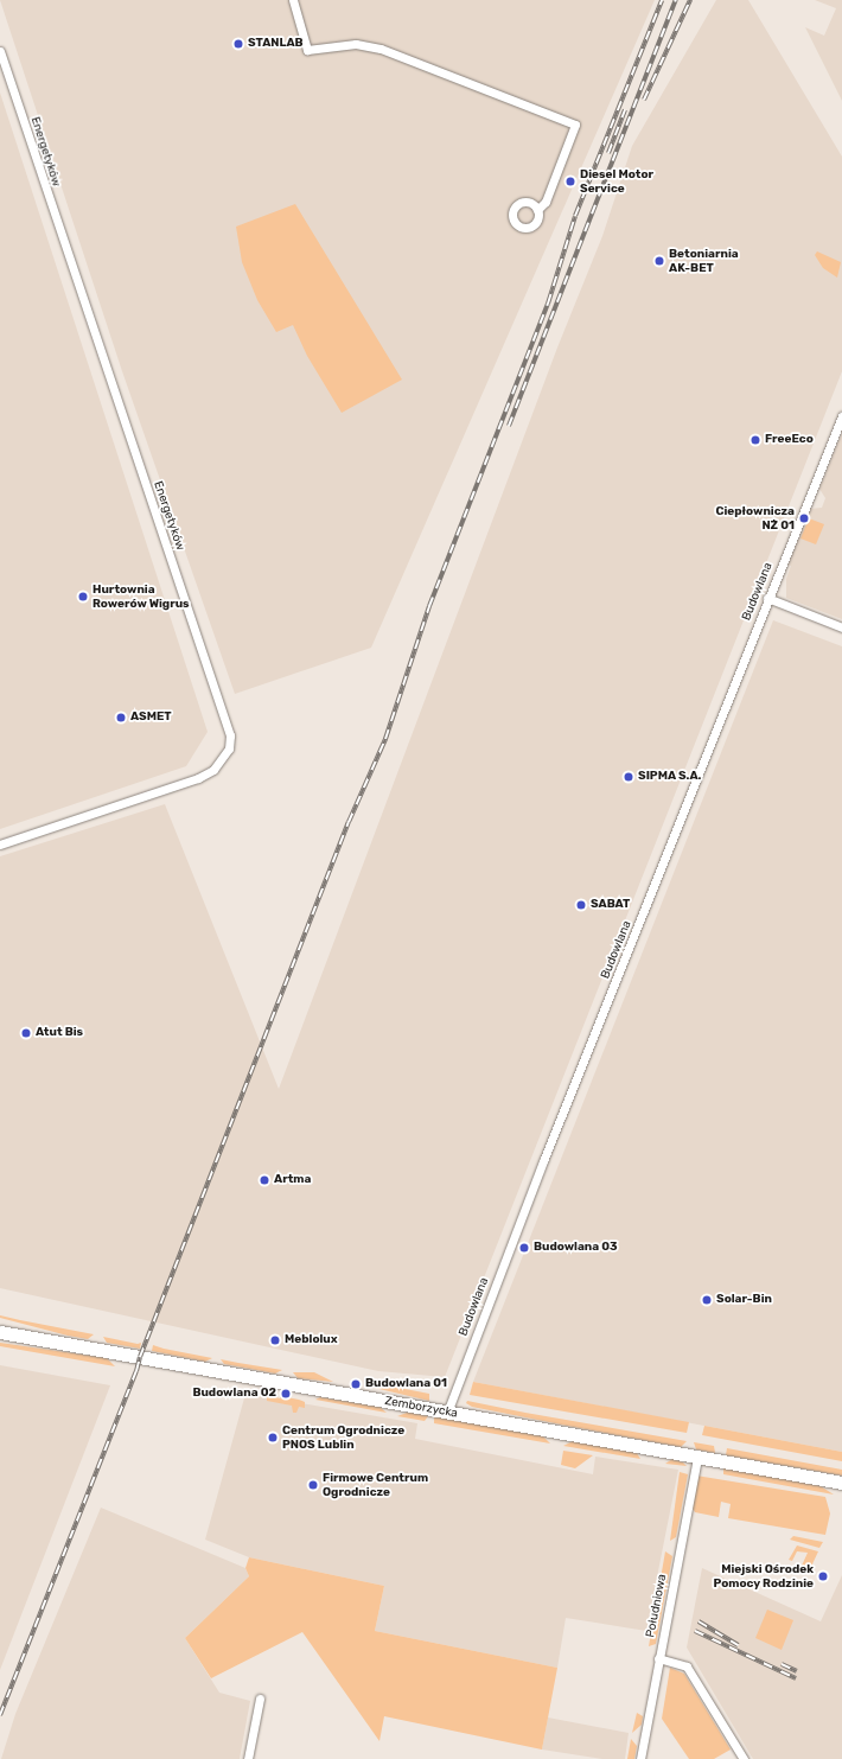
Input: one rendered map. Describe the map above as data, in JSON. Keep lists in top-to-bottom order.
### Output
{
  "streets": {
    "street": [
      "Energetyków",
      "Budowlana",
      "Zemborzycka",
      "Południowa"
    ]
  },
  "crossings": [
    ["Budowlana", "Zemborzycka"],
    ["Zemborzycka", "Południowa"]
  ],
  "places": [
    "STANLAB",
    "Diesel Motor Service",
    "Betoniarnia AK-BET",
    "FreeEco",
    "Ciepłownicza NŻ 01",
    "Hurtownia Rowerów Wigrus",
    "ASMET",
    "SIPMA S.A.",
    "SABAT",
    "Atut Bis",
    "Artma",
    "Budowlana 03",
    "Solar-Bin",
    "Meblolux",
    "Budowlana 01",
    "Budowlana 02",
    "Centrum Ogrodnicze PNOS Lublin",
    "Firmowe Centrum Ogrodnicze",
    "Miejski Ośrodek Pomocy Rodzinie"
  ]
}
